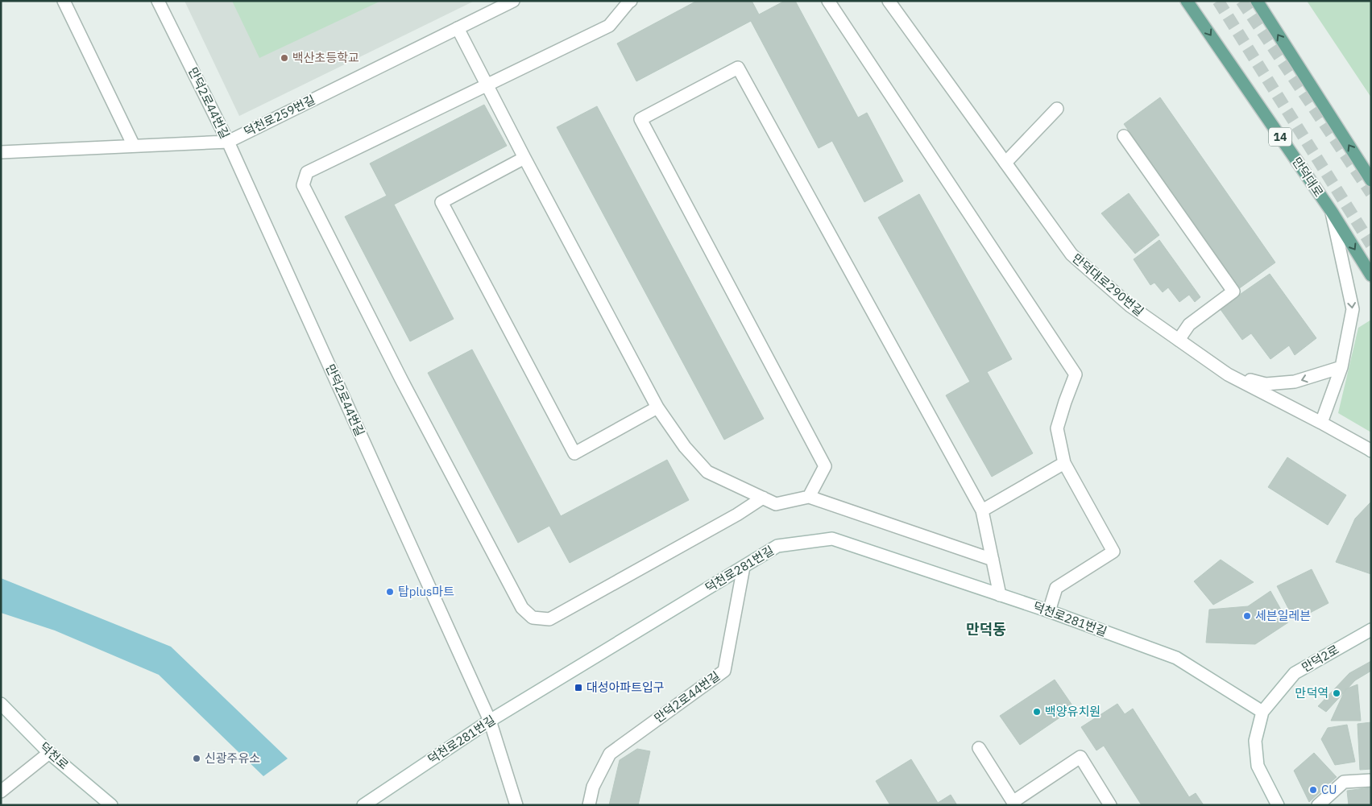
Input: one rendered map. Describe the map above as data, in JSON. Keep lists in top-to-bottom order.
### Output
{
  "streets": {
    "main road": ["14", "만덕대로"],
    "street": [
      "만덕2로44번길",
      "덕천로259번길",
      "만덕대로290번길",
      "덕천로281번길",
      "만덕2로",
      "덕천로"
    ]
  },
  "crossings": [
    ["만덕2로44번길", "덕천로259번길"],
    ["만덕2로44번길", "덕천로281번길"],
    ["덕천로281번길", "만덕2로"]
  ],
  "districts": ["만덕동"],
  "places": {
    "other": [
      "백산초등학교",
      "탑plus마트",
      "세븐일레븐",
      "만덕역",
      "백양유치원",
      "신광주유소",
      "CU"
    ],
    "transit": ["대성아파트입구"]
  }
}
